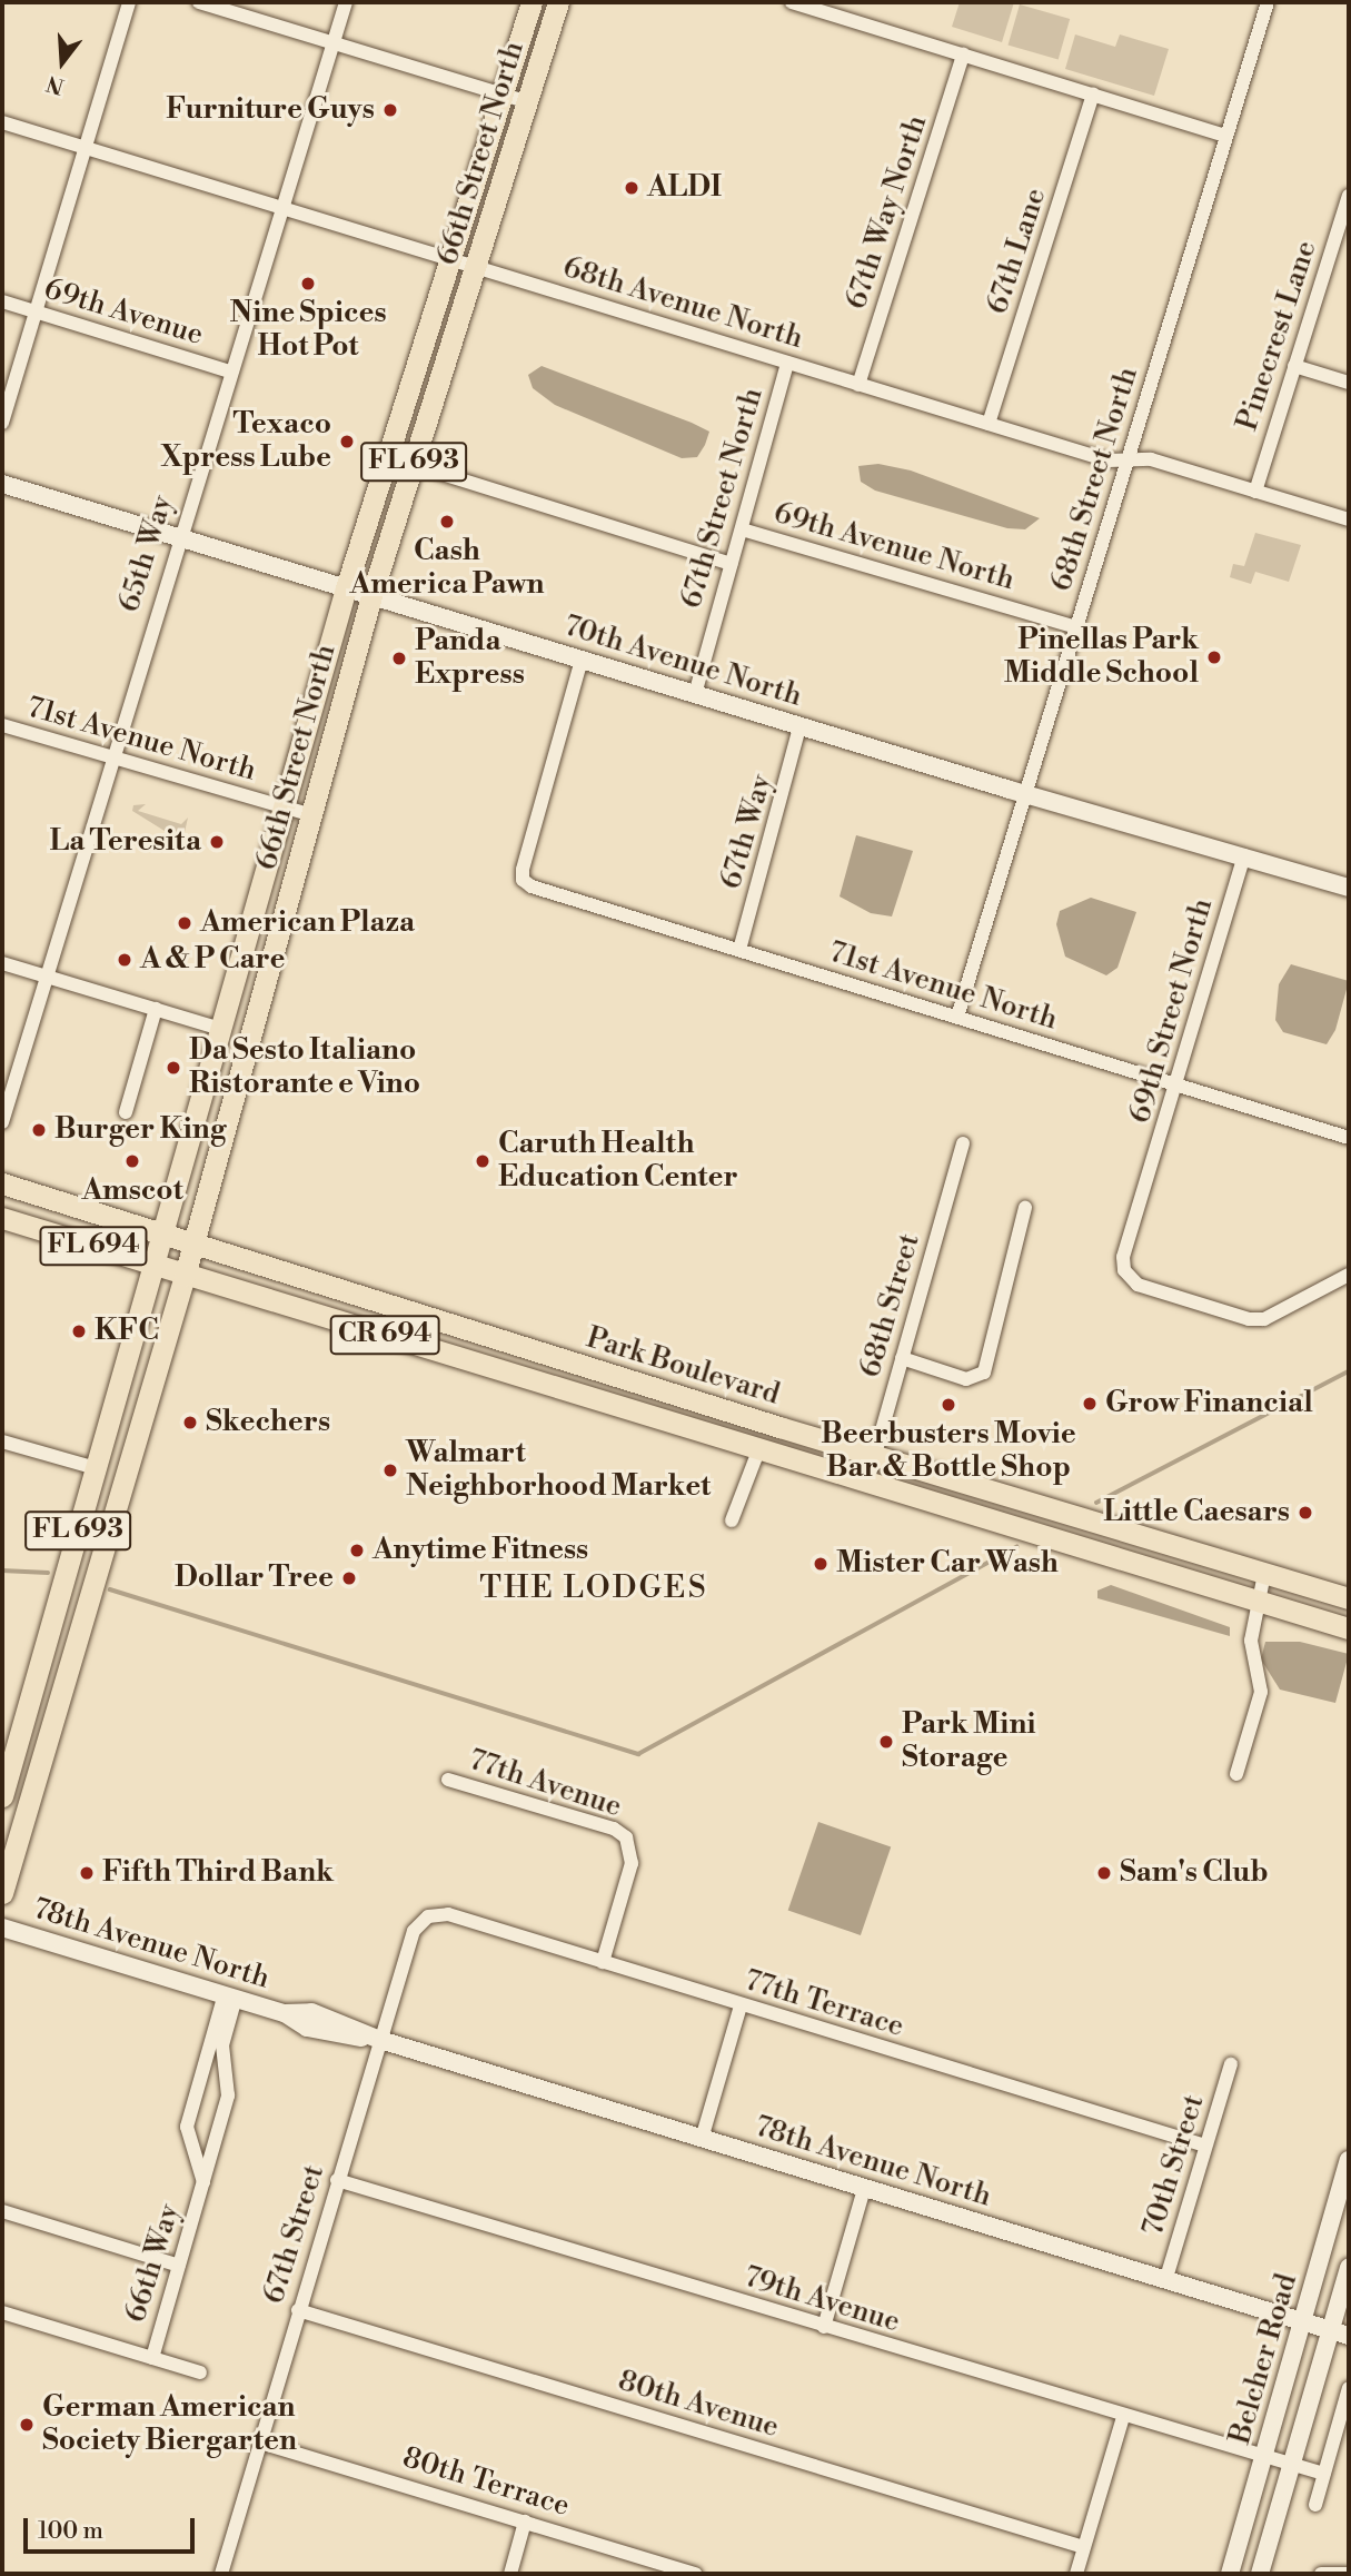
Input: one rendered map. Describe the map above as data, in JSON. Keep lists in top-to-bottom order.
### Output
{
  "streets": {
    "main road": [
      "66th Street North",
      "FL 693",
      "FL 694",
      "CR 694",
      "Park Boulevard"
    ],
    "street": [
      "67th Way North",
      "67th Lane",
      "68th Avenue North",
      "69th Avenue",
      "Pinecrest Lane",
      "68th Street North",
      "67th Street North",
      "69th Avenue North",
      "65th Way",
      "70th Avenue North",
      "71st Avenue North",
      "67th Way",
      "69th Street North",
      "68th Street",
      "77th Avenue",
      "78th Avenue North",
      "77th Terrace",
      "70th Street",
      "67th Street",
      "66th Way",
      "79th Avenue",
      "Belcher Road",
      "80th Avenue",
      "80th Terrace"
    ]
  },
  "crossings": [
    ["66th Street North", "68th Avenue North"],
    ["66th Street North", "70th Avenue North"],
    ["66th Street North", "71st Avenue North"],
    ["66th Street North", "Park Boulevard"],
    ["67th Way North", "68th Avenue North"],
    ["67th Lane", "68th Avenue North"],
    ["68th Avenue North", "Pinecrest Lane"],
    ["68th Avenue North", "68th Street North"],
    ["68th Avenue North", "67th Street North"],
    ["68th Avenue North", "65th Way"],
    ["69th Avenue", "65th Way"],
    ["68th Street North", "69th Avenue North"],
    ["68th Street North", "70th Avenue North"],
    ["68th Street North", "71st Avenue North"],
    ["67th Street North", "69th Avenue North"],
    ["67th Street North", "70th Avenue North"],
    ["65th Way", "70th Avenue North"],
    ["65th Way", "71st Avenue North"],
    ["70th Avenue North", "71st Avenue North"],
    ["70th Avenue North", "67th Way"],
    ["70th Avenue North", "69th Street North"],
    ["71st Avenue North", "67th Way"],
    ["71st Avenue North", "69th Street North"],
    ["68th Street", "Park Boulevard"],
    ["77th Avenue", "77th Terrace"],
    ["78th Avenue North", "70th Street"],
    ["78th Avenue North", "67th Street"],
    ["78th Avenue North", "66th Way"],
    ["78th Avenue North", "Belcher Road"],
    ["77th Terrace", "70th Street"],
    ["77th Terrace", "67th Street"],
    ["67th Street", "79th Avenue"],
    ["67th Street", "80th Avenue"],
    ["67th Street", "80th Terrace"],
    ["79th Avenue", "Belcher Road"]
  ],
  "districts": ["THE LODGES"],
  "places": [
    "Furniture Guys",
    "ALDI",
    "Nine Spices Hot Pot",
    "Texaco Xpress Lube",
    "Cash America Pawn",
    "Pinellas Park Middle School",
    "Panda Express",
    "La Teresita",
    "American Plaza",
    "A & P Care",
    "Da Sesto Italiano Ristorante e Vino",
    "Burger King",
    "Amscot",
    "Caruth Health Education Center",
    "KFC",
    "Grow Financial",
    "Beerbusters Movie Bar & Bottle Shop",
    "Skechers",
    "Walmart Neighborhood Market",
    "Little Caesars",
    "Anytime Fitness",
    "Mister Car Wash",
    "Dollar Tree",
    "Park Mini Storage",
    "Fifth Third Bank",
    "Sam's Club",
    "German American Society Biergarten"
  ],
  "scale_bar": "100 m",
  "north": "bottom"
}
